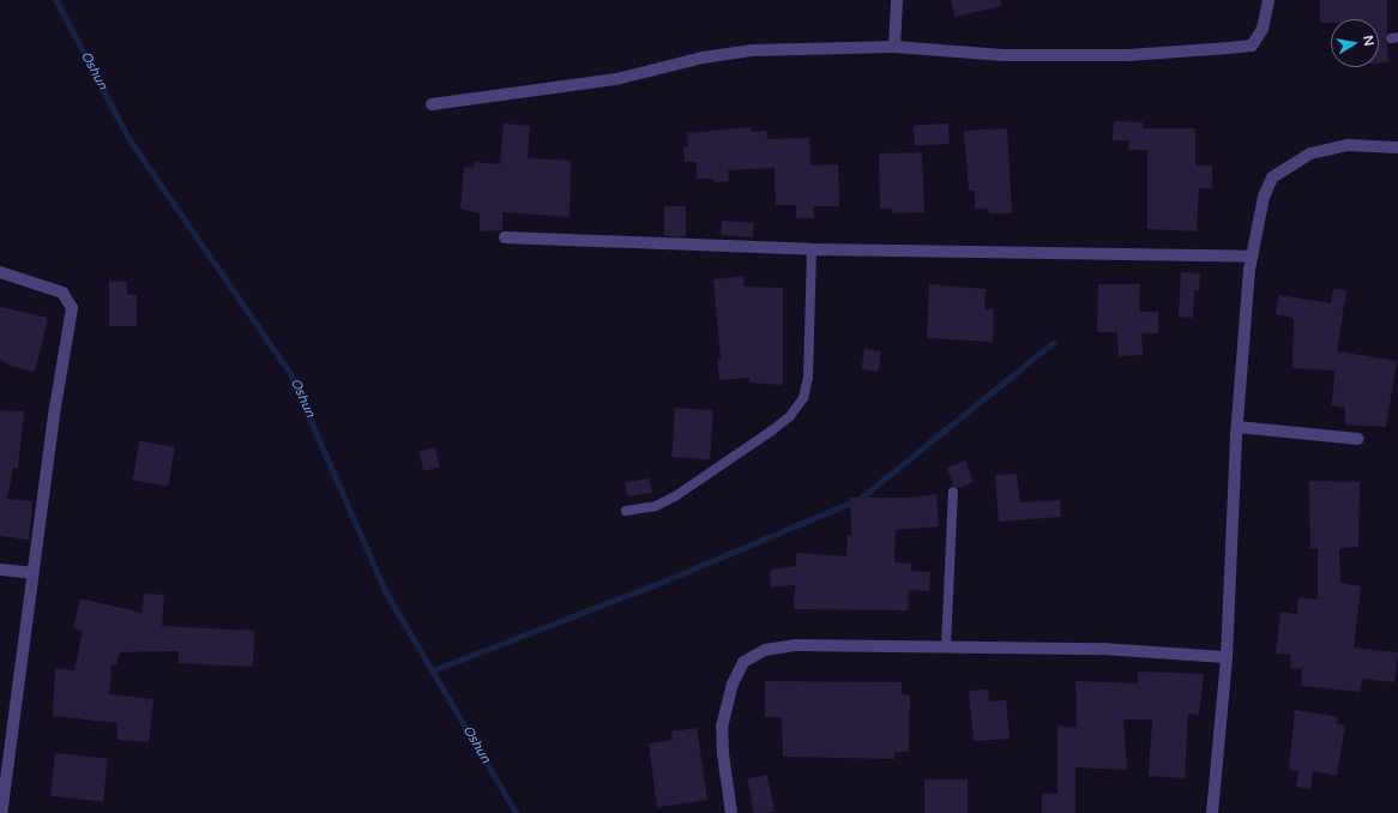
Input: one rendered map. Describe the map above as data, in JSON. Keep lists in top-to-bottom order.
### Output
{
  "water": ["Oshun"],
  "north": "right"
}
